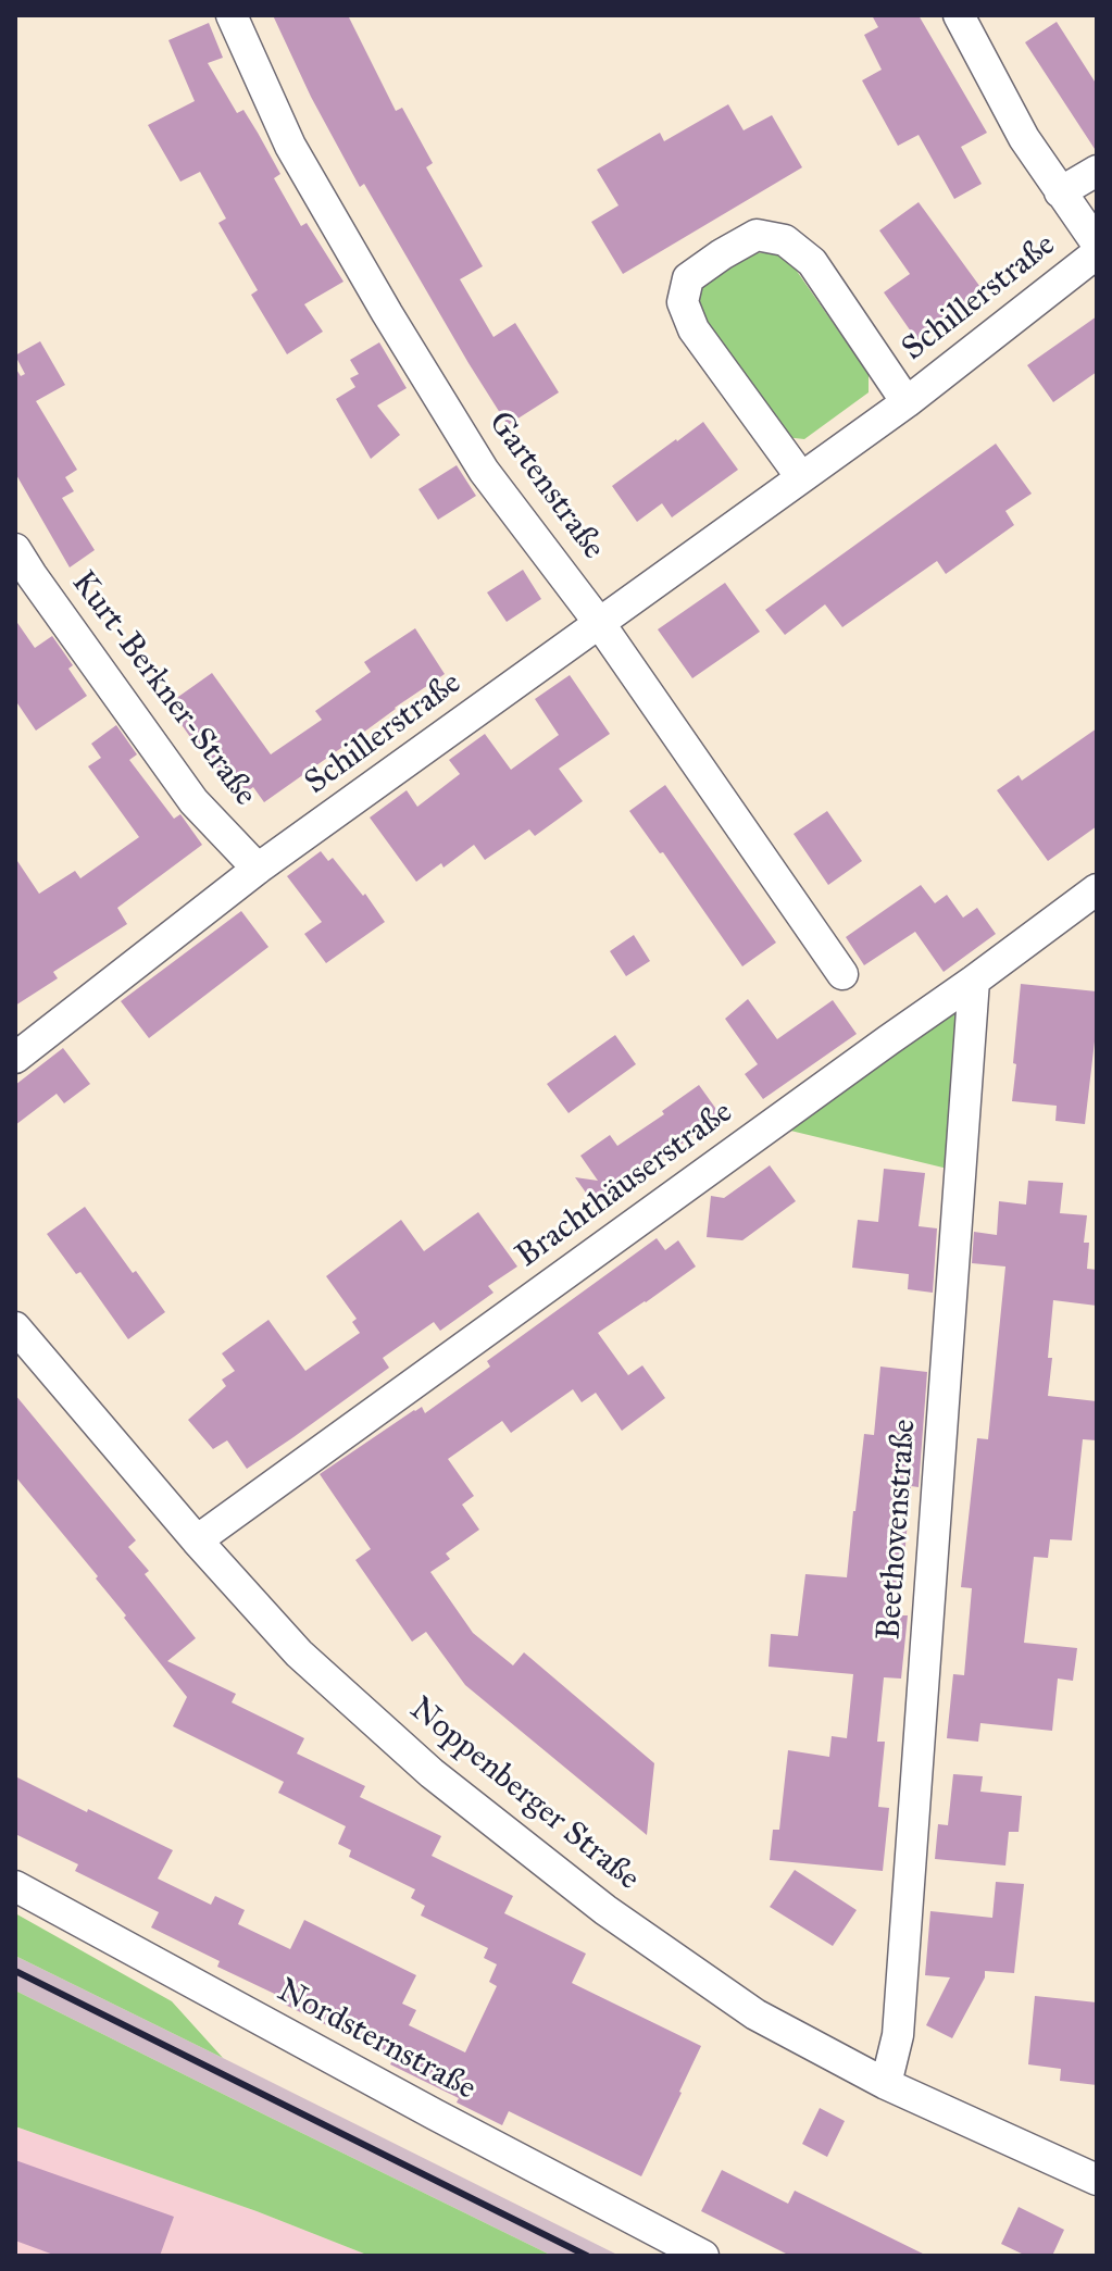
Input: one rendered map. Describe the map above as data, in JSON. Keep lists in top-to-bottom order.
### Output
{
  "streets": {
    "street": [
      "Schillerstraße",
      "Gartenstraße",
      "Kurt-Berkner-Straße",
      "Brachthäuserstraße",
      "Beethovenstraße",
      "Noppenberger Straße",
      "Nordsternstraße"
    ]
  },
  "crossings": [
    ["Schillerstraße", "Gartenstraße"],
    ["Schillerstraße", "Kurt-Berkner-Straße"],
    ["Brachthäuserstraße", "Beethovenstraße"],
    ["Brachthäuserstraße", "Noppenberger Straße"],
    ["Beethovenstraße", "Noppenberger Straße"]
  ]
}
